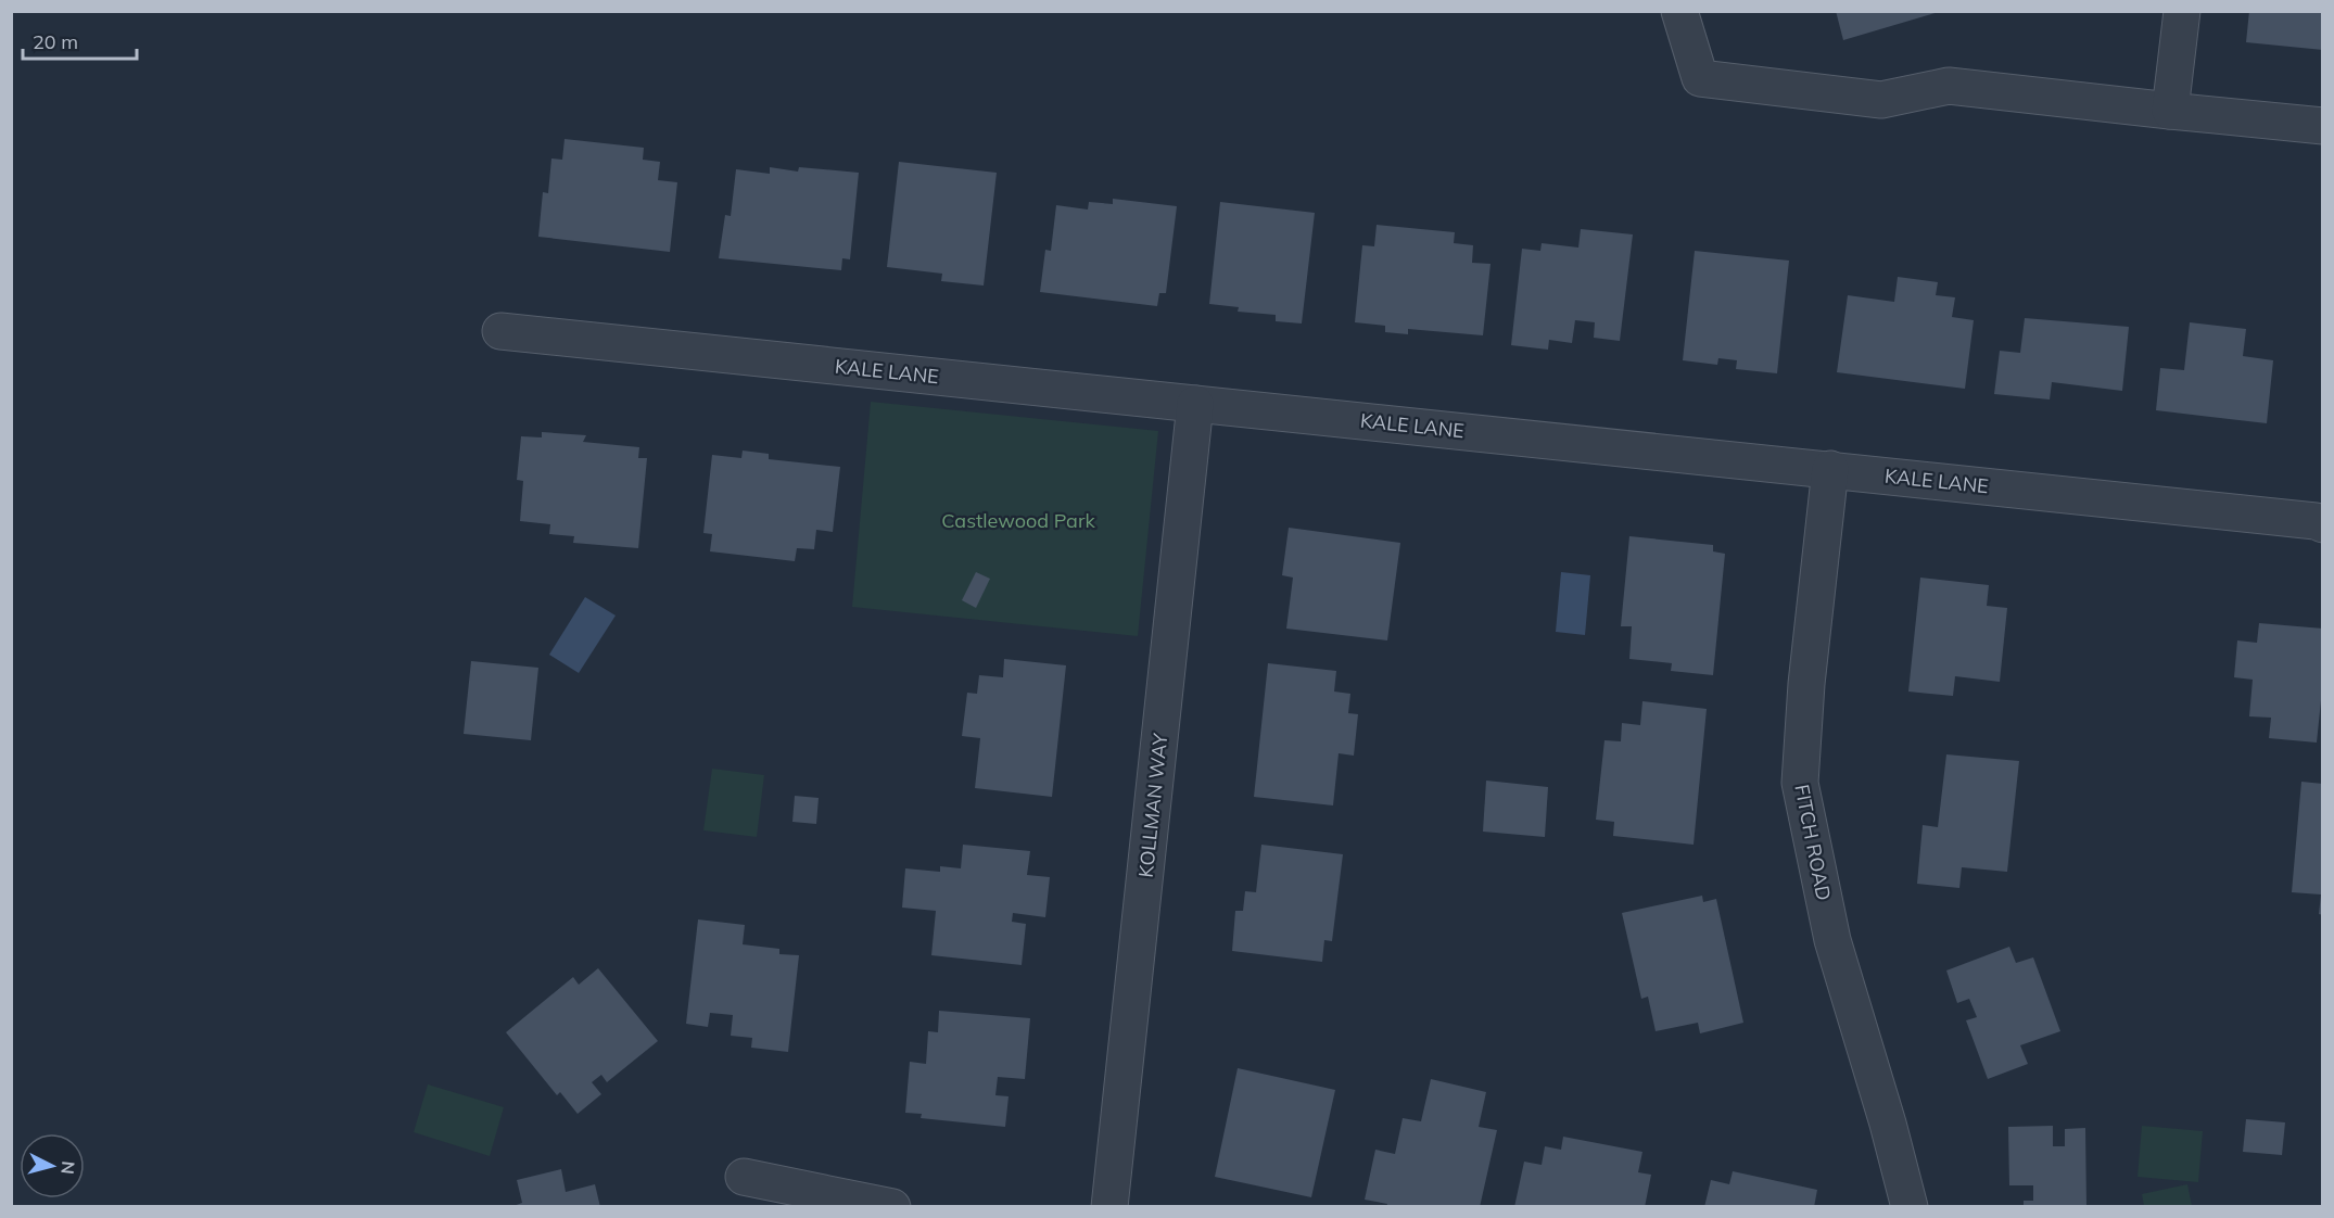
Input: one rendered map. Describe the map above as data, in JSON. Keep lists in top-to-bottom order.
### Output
{
  "streets": {
    "street": ["KALE LANE", "KOLLMAN WAY", "FITCH ROAD"]
  },
  "crossings": [
    ["KALE LANE", "KOLLMAN WAY"],
    ["KALE LANE", "FITCH ROAD"]
  ],
  "parks": ["Castlewood Park"],
  "scale_bar": "20 m",
  "north": "right"
}
